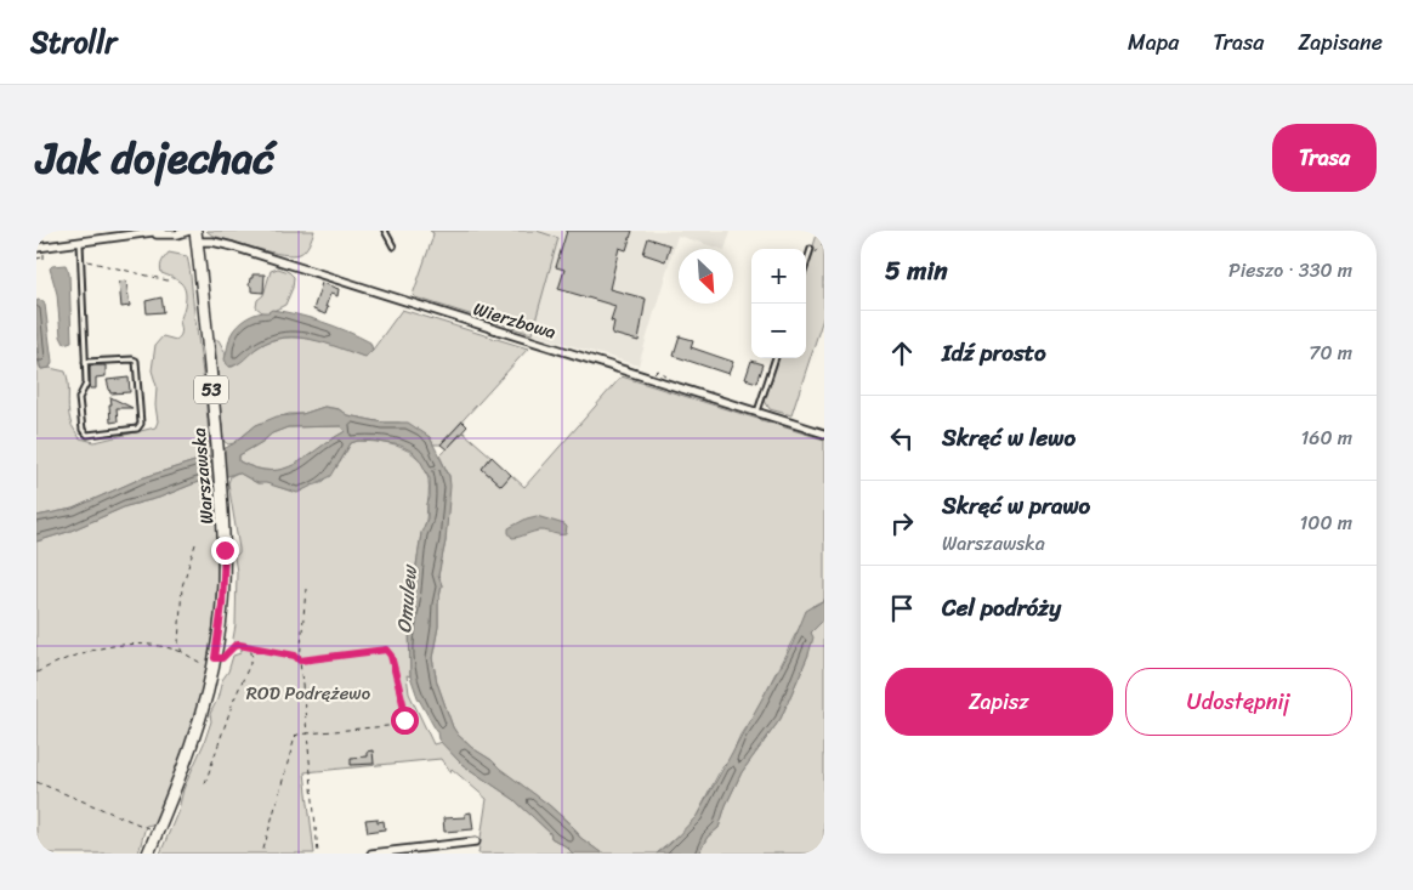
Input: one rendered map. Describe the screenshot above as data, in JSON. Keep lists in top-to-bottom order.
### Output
{
  "streets": {
    "main road": ["53", "Warszawska"],
    "street": ["Wierzbowa"]
  },
  "crossings": [
    ["Wierzbowa", "Warszawska"]
  ],
  "water": ["Omulew"],
  "parks": ["ROD Podrężewo"],
  "north": "bottom right",
  "page": {
    "header": "Strollr",
    "nav": ["Mapa", "Trasa", "Zapisane"],
    "title": "Jak dojechać",
    "buttons": [
      "Trasa",
      ["Zapisz", "Udostępnij"]
    ],
    "heading": ["5 min", "Pieszo · 330 m"],
    "map_buttons": ["+", "−"],
    "list": [
      ["Idź prosto", "70 m"],
      ["Skręć w lewo", "160 m"],
      ["Skręć w prawo", "Warszawska", "100 m"],
      "Cel podróży"
    ]
  }
}
